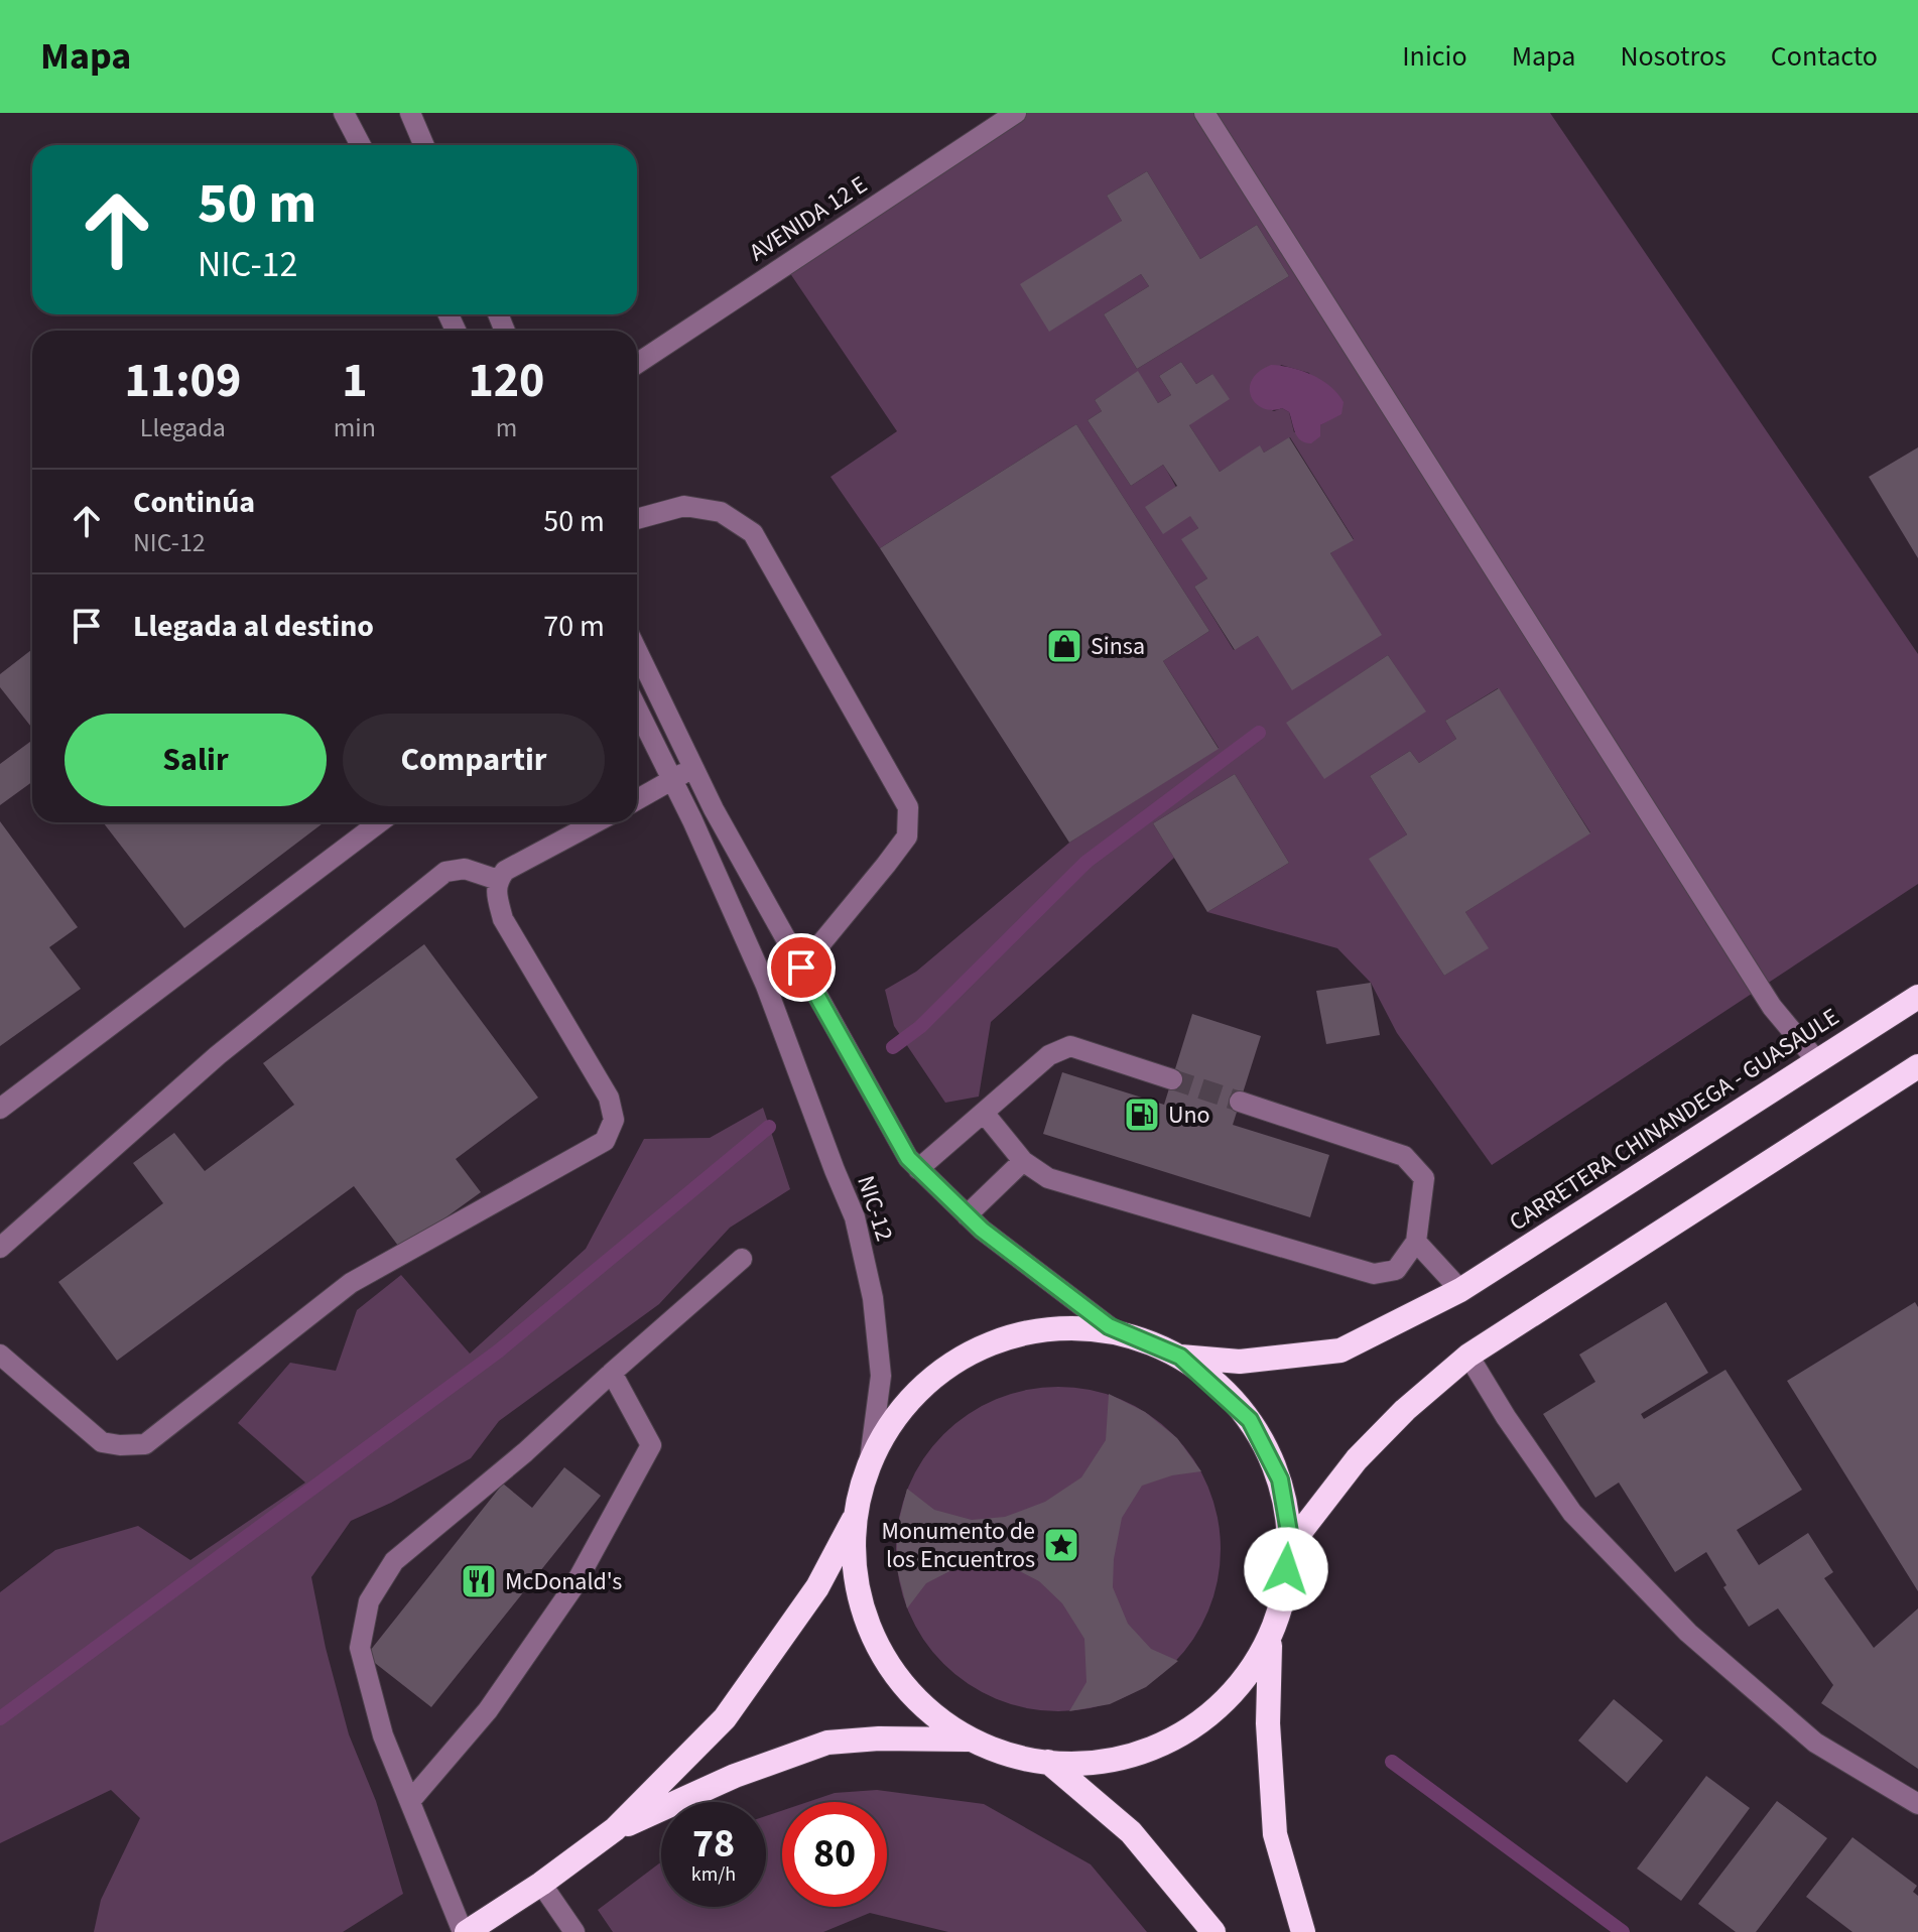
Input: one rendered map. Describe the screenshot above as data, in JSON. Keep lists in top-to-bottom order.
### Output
{
  "streets": {
    "highway": ["CARRETERA CHINANDEGA - GUASAULE"],
    "street": ["AVENIDA 12 E", "NIC-12"]
  },
  "places": {
    "shop": ["Sinsa"],
    "fuel station": ["Uno"],
    "place": ["Monumento de los Encuentros"],
    "restaurant": ["McDonald's"]
  },
  "page": {
    "header": "Mapa",
    "nav": [
      "Inicio",
      "Mapa",
      "Nosotros",
      "Contacto"
    ],
    "turn": ["50 m", "NIC-12"],
    "eta": [
      "11:09",
      "Llegada",
      "1",
      "min",
      "120",
      "m"
    ],
    "list": [
      {
        "name": "Continúa",
        "note": "NIC-12",
        "value": "50 m"
      },
      {
        "name": "Llegada al destino",
        "value": "70 m"
      }
    ],
    "buttons": ["Salir", "Compartir"],
    "speed": "78 km/h",
    "limit": "80"
  }
}
